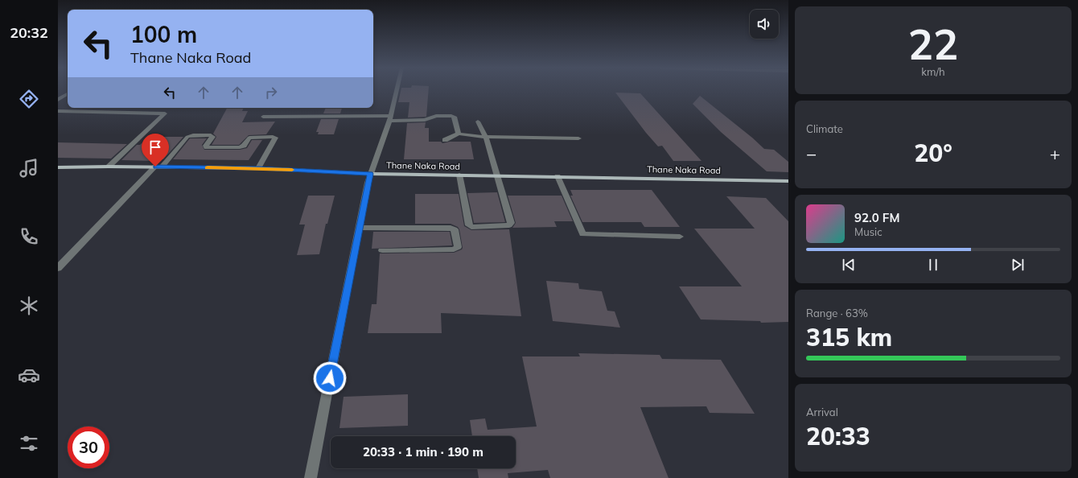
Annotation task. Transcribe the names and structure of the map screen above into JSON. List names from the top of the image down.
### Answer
{
  "streets": {
    "main road": ["Thane Naka Road"]
  },
  "page": {
    "tabs": "20:32",
    "tile": [
      ["22", "km/h"],
      "Climate",
      ["Range · 63%", "315 km"],
      ["Arrival", "20:33"]
    ],
    "turn": ["100 m", "Thane Naka Road"],
    "heat": ["−", "20°", "+"],
    "song": ["92.0 FM", "Music"],
    "limit": "30",
    "trip": "20:33 · 1 min · 190 m"
  }
}
